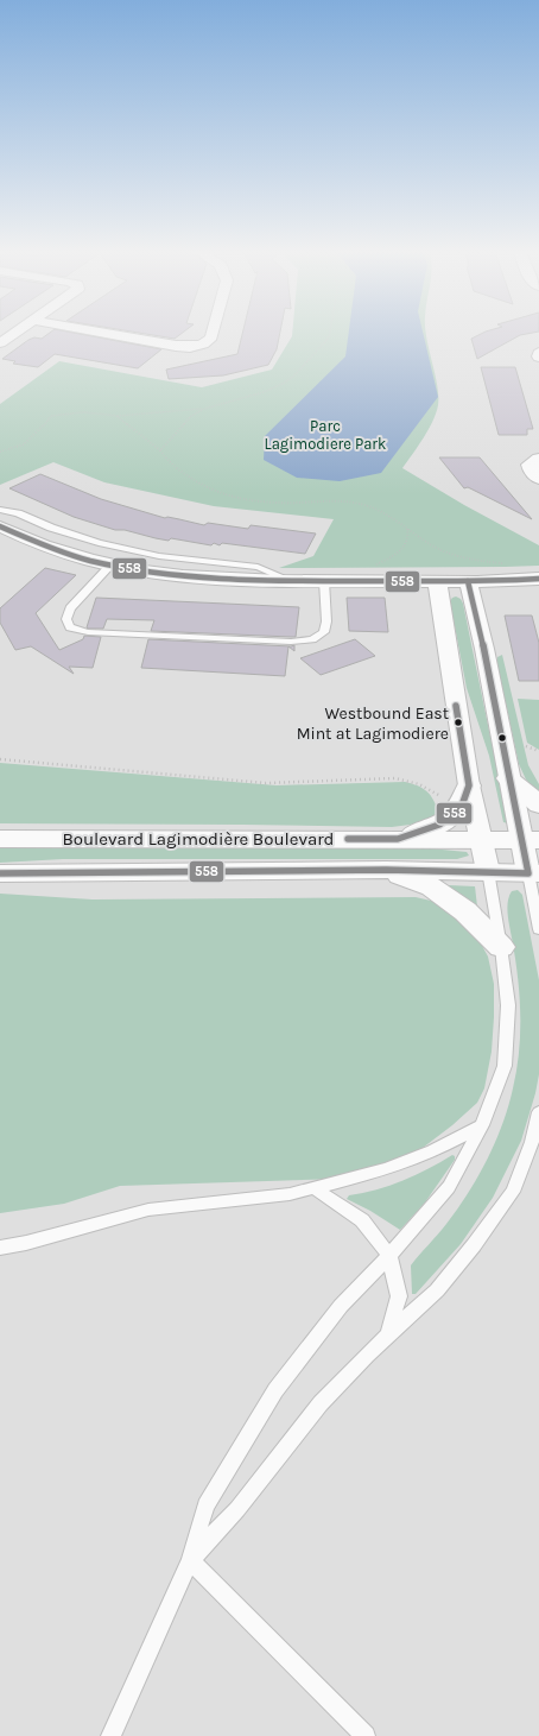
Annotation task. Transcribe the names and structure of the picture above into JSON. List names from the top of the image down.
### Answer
{
  "streets": {
    "main road": ["Boulevard Lagimodière Boulevard"]
  },
  "parks": ["Parc Lagimodiere Park"],
  "places": ["Westbound East Mint at Lagimodiere"],
  "lines": ["transit line 558"]
}
